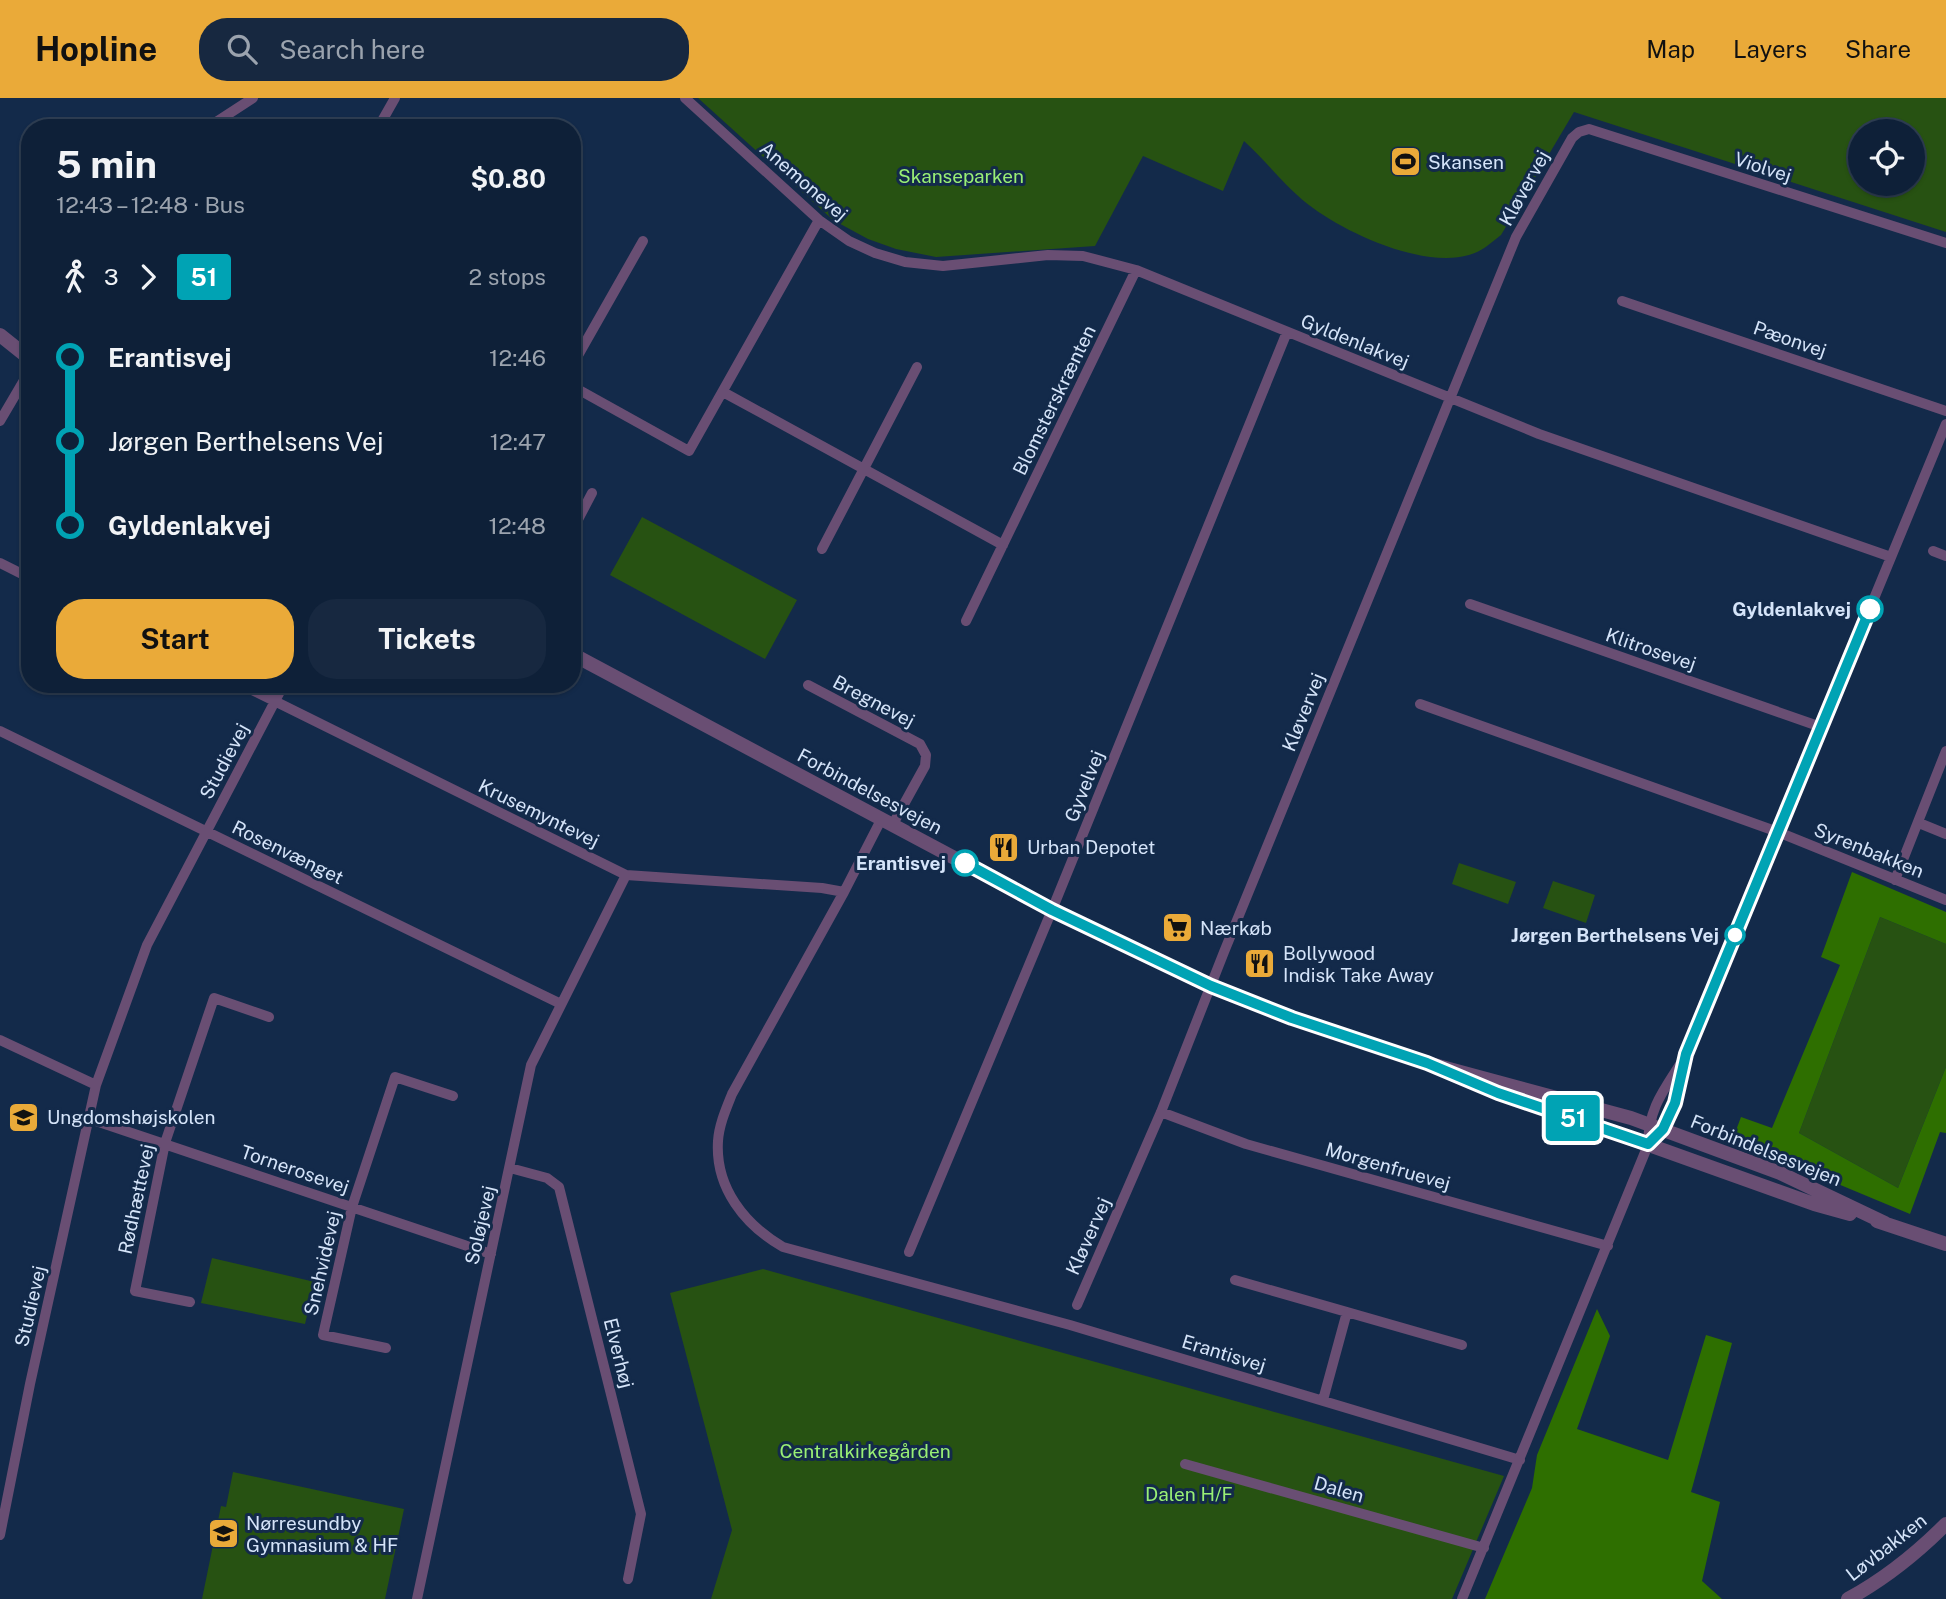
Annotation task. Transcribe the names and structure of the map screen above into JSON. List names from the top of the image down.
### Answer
{
  "streets": {
    "street": [
      "Violvej",
      "Anemonevej",
      "Kløvervej",
      "Pæonvej",
      "Gyldenlakvej",
      "Blomsterskrænten",
      "Klitrosevej",
      "Bregnevej",
      "Studievej",
      "Gyvelvej",
      "Forbindelsesvejen",
      "Krusemyntevej",
      "Syrenbakken",
      "Rosenvænget",
      "Morgenfruevej",
      "Tornerosevej",
      "Rødhættevej",
      "Soløjevej",
      "Snehvidevej",
      "Elverhøj",
      "Erantisvej",
      "Dalen",
      "Løvbakken"
    ]
  },
  "crossings": [
    ["Violvej", "Kløvervej"],
    ["Anemonevej", "Gyldenlakvej"],
    ["Kløvervej", "Gyldenlakvej"],
    ["Kløvervej", "Forbindelsesvejen"],
    ["Kløvervej", "Morgenfruevej"],
    ["Gyldenlakvej", "Blomsterskrænten"],
    ["Gyldenlakvej", "Gyvelvej"],
    ["Bregnevej", "Forbindelsesvejen"],
    ["Bregnevej", "Erantisvej"],
    ["Studievej", "Krusemyntevej"],
    ["Studievej", "Rosenvænget"],
    ["Studievej", "Tornerosevej"],
    ["Gyvelvej", "Forbindelsesvejen"],
    ["Forbindelsesvejen", "Erantisvej"],
    ["Krusemyntevej", "Soløjevej"],
    ["Krusemyntevej", "Erantisvej"],
    ["Rosenvænget", "Soløjevej"],
    ["Tornerosevej", "Rødhættevej"],
    ["Tornerosevej", "Soløjevej"],
    ["Tornerosevej", "Snehvidevej"],
    ["Soløjevej", "Elverhøj"]
  ],
  "parks": ["Skanseparken", "Centralkirkegården", "Dalen H/F"],
  "places": {
    "sports": ["Skansen"],
    "other": ["Gyldenlakvej", "Erantisvej", "Jørgen Berthelsens Vej"],
    "restaurant": ["Urban Depotet", "Bollywood Indisk Take Away"],
    "supermarket": ["Nærkøb"],
    "school or university": ["Ungdomshøjskolen", "Nørresundby Gymnasium & HF"]
  },
  "lines": ["bus line 51"],
  "page": {
    "header": "Hopline",
    "search": "Search here",
    "nav": ["Map", "Layers", "Share"],
    "on_map": "51",
    "heading": ["5 min", "12:43 – 12:48 · Bus", "$0.80"],
    "legs": ["3", "51", "2 stops"],
    "list": [
      {
        "name": "Erantisvej",
        "value": "12:46"
      },
      {
        "name": "Jørgen Berthelsens Vej",
        "value": "12:47"
      },
      {
        "name": "Gyldenlakvej",
        "value": "12:48"
      }
    ],
    "buttons": ["Start", "Tickets"]
  }
}
